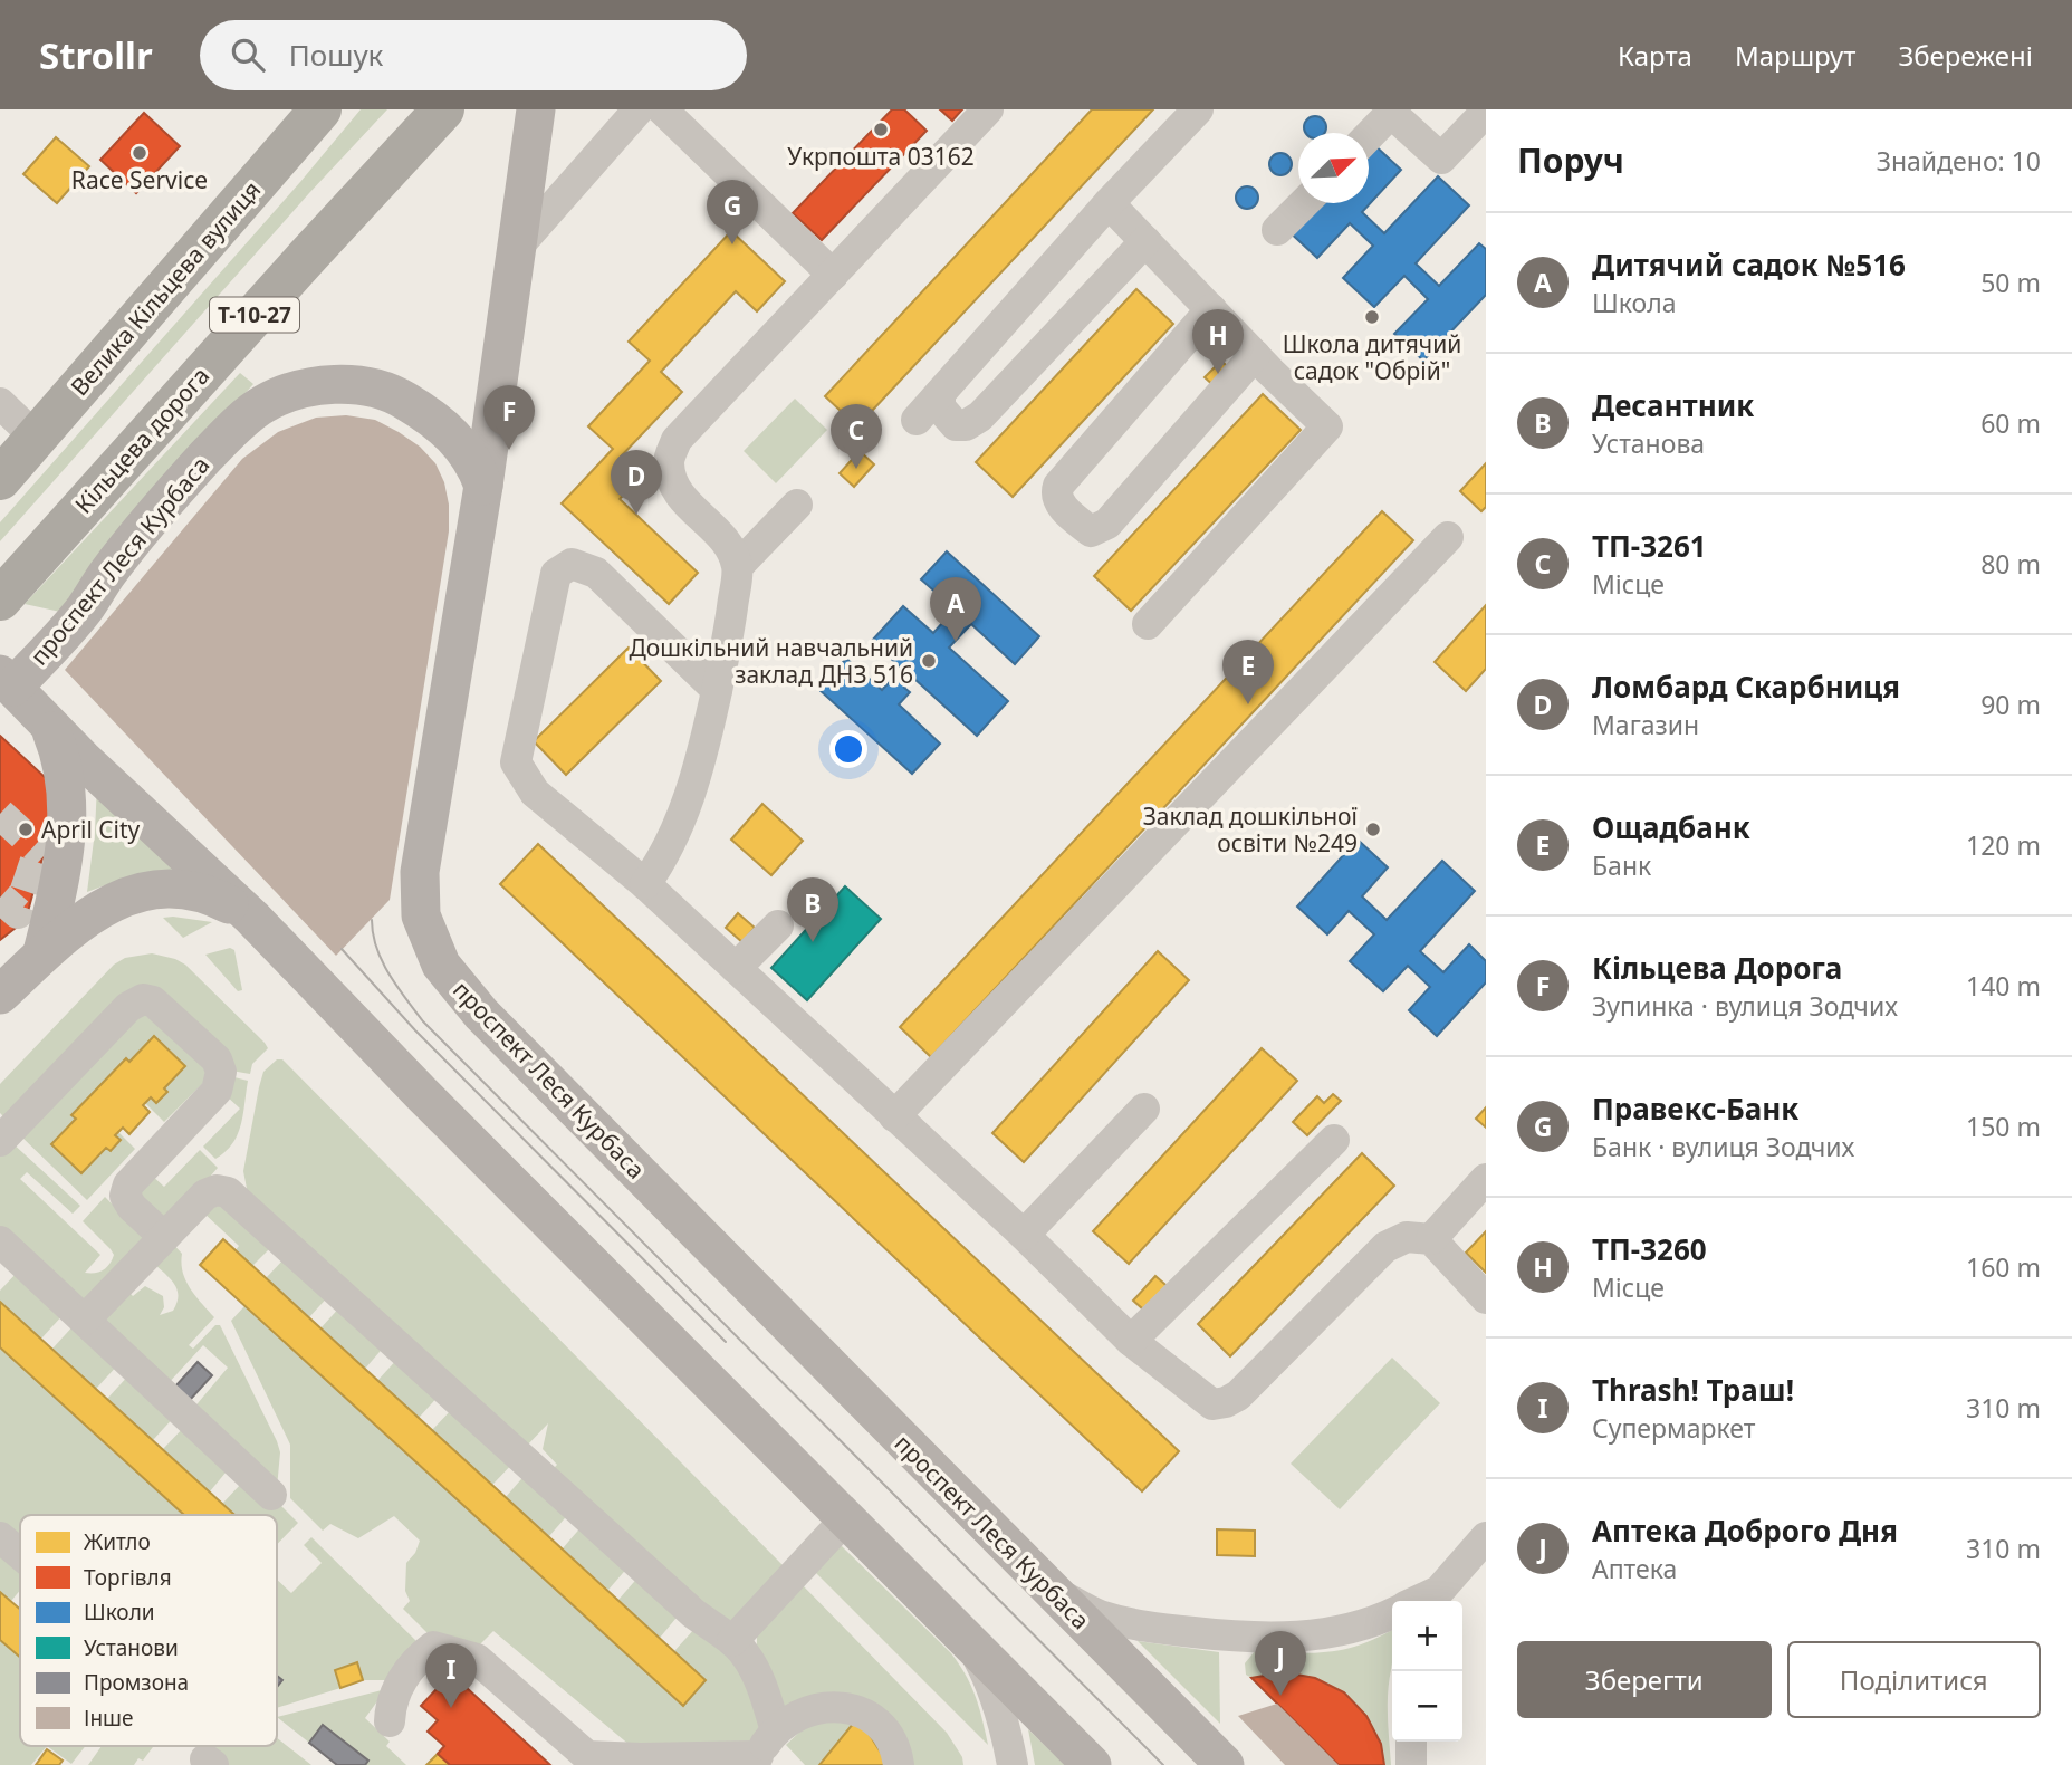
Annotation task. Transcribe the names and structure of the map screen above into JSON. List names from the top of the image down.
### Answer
{
  "streets": {
    "highway": ["Велика Кільцева вулиця", "Т-10-27", "Кільцева дорога"],
    "main road": ["проспект Леся Курбаса"]
  },
  "places": [
    "Укрпошта 03162",
    "Race Service",
    "Школа дитячий садок \"Обрій\"",
    "Дошкільний навчальний заклад ДНЗ 516",
    "April City",
    "Заклад дошкільної освіти №249"
  ],
  "legend": [
    "Житло",
    "Торгівля",
    "Школи",
    "Установи",
    "Промзона",
    "Інше"
  ],
  "north": "top right",
  "page": {
    "header": "Strollr",
    "search": "Пошук",
    "nav": ["Карта", "Маршрут", "Збережені"],
    "heading": ["Поруч", "Знайдено: 10"],
    "pins": [
      "G",
      "H",
      "F",
      "C",
      "D",
      "A",
      "E",
      "B",
      "J",
      "I"
    ],
    "list": [
      {
        "mark": "A",
        "name": "Дитячий садок №516",
        "note": "Школа",
        "value": "50 m"
      },
      {
        "mark": "B",
        "name": "Десантник",
        "note": "Установа",
        "value": "60 m"
      },
      {
        "mark": "C",
        "name": "ТП-3261",
        "note": "Місце",
        "value": "80 m"
      },
      {
        "mark": "D",
        "name": "Ломбард Скарбниця",
        "note": "Магазин",
        "value": "90 m"
      },
      {
        "mark": "E",
        "name": "Ощадбанк",
        "note": "Банк",
        "value": "120 m"
      },
      {
        "mark": "F",
        "name": "Кільцева Дорога",
        "note": "Зупинка · вулиця Зодчих",
        "value": "140 m"
      },
      {
        "mark": "G",
        "name": "Правекс-Банк",
        "note": "Банк · вулиця Зодчих",
        "value": "150 m"
      },
      {
        "mark": "H",
        "name": "ТП-3260",
        "note": "Місце",
        "value": "160 m"
      },
      {
        "mark": "I",
        "name": "Thrash! Траш!",
        "note": "Супермаркет",
        "value": "310 m"
      },
      {
        "mark": "J",
        "name": "Аптека Доброго Дня",
        "note": "Аптека",
        "value": "310 m"
      }
    ],
    "map_buttons": ["+", "−"],
    "buttons": ["Зберегти", "Поділитися"]
  }
}
